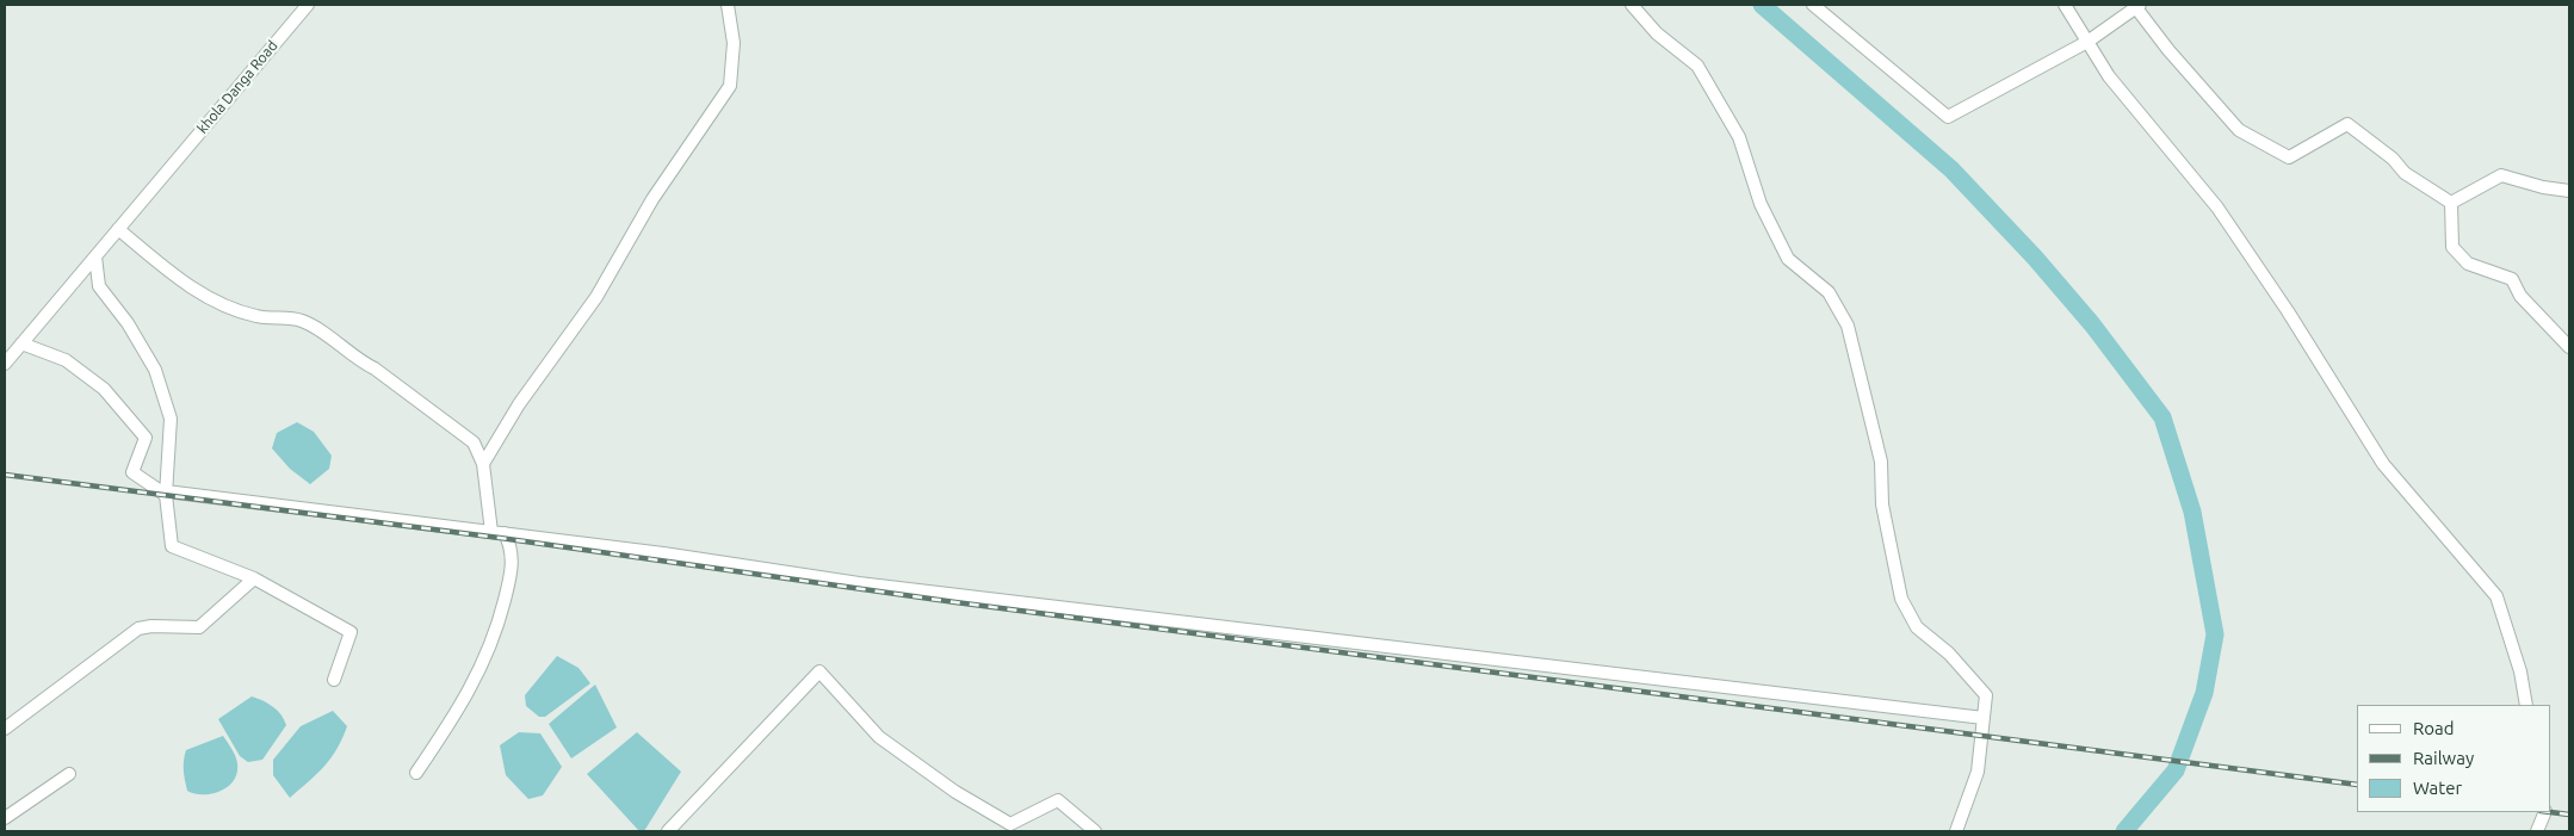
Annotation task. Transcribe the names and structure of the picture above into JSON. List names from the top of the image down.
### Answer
{
  "streets": {
    "street": ["khola Danga Road"]
  },
  "legend": ["Road", "Railway", "Water"]
}
